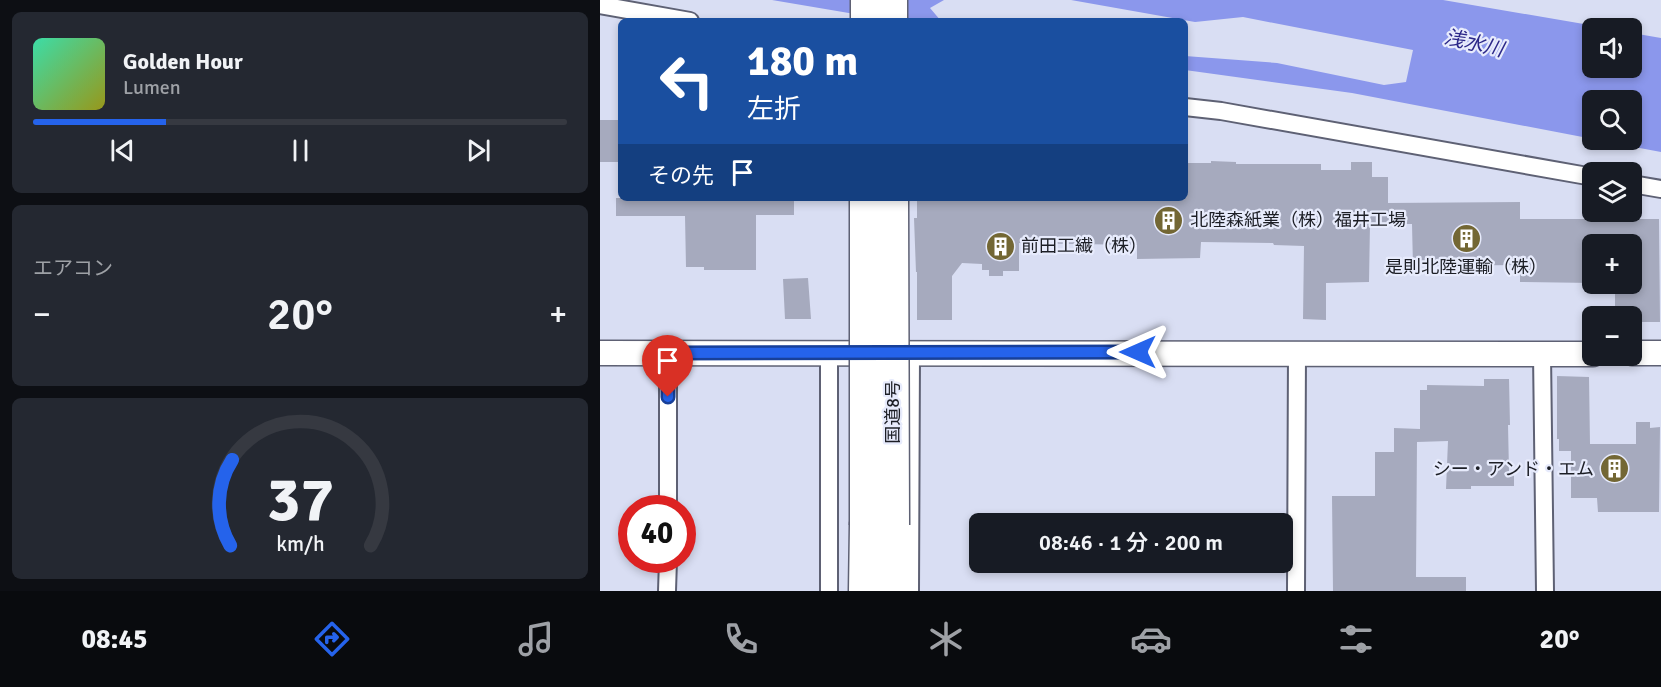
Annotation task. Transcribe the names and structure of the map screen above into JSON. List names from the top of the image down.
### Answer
{
  "streets": {
    "highway": ["国道8号"]
  },
  "water": ["浅水川"],
  "places": {
    "building": [
      "北陸森紙業（株）福井工場",
      "是則北陸運輸（株）",
      "前田工繊（株）",
      "シー・アンド・エム"
    ]
  },
  "page": {
    "map_buttons": ["+", "−"],
    "turn": ["180 m", "左折"],
    "song": ["Golden Hour", "Lumen"],
    "then": "その先",
    "tile": "エアコン",
    "heat": ["−", "20°", "+"],
    "limit": "40",
    "trip": "08:46 · 1 分 · 200 m",
    "tabs": ["08:45", "20°"],
    "gauge": ["37", "km/h"]
  }
}
